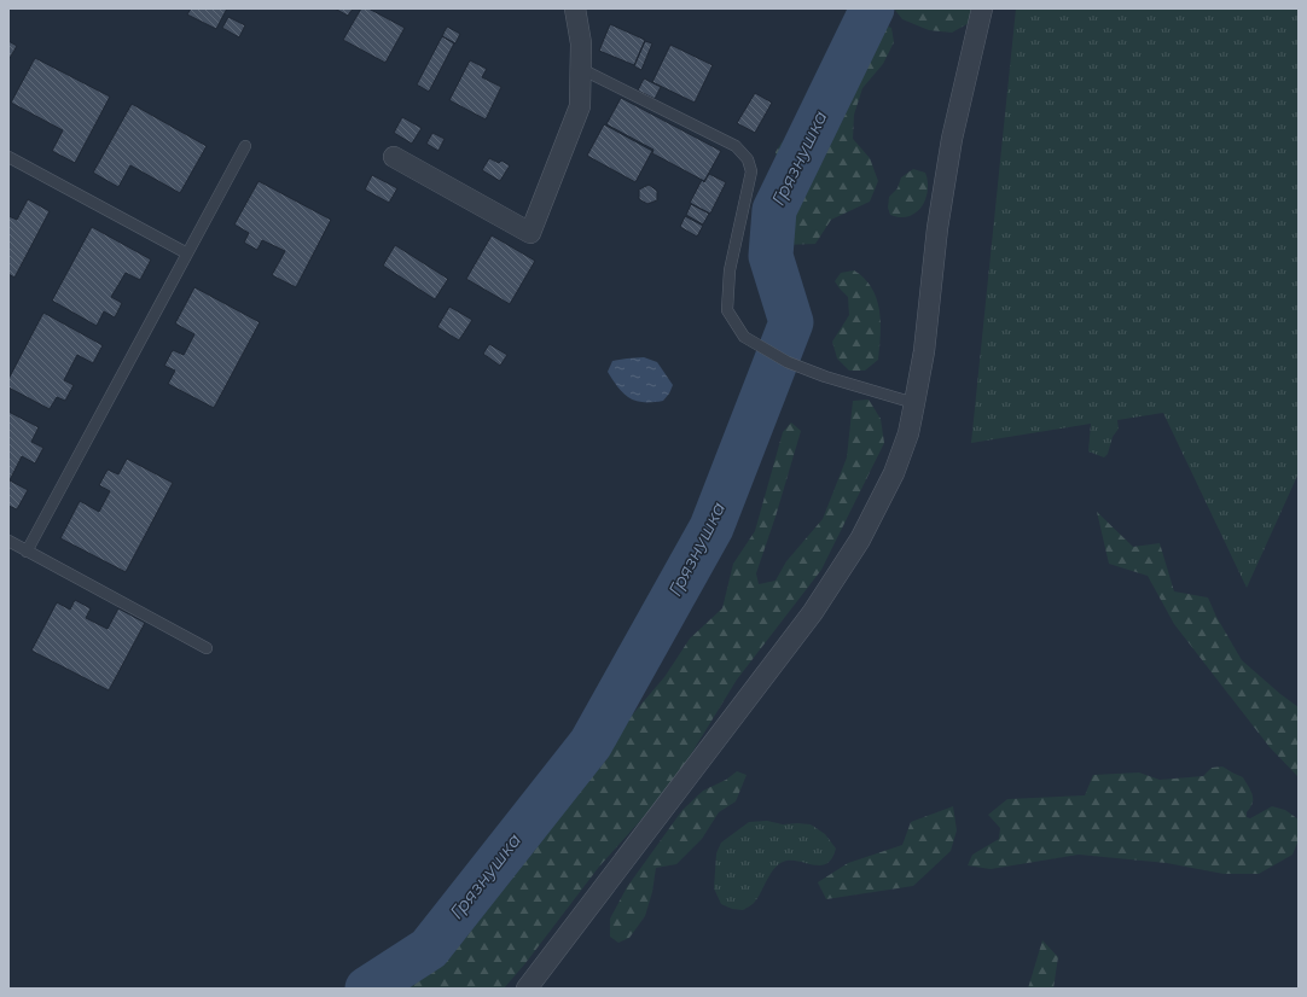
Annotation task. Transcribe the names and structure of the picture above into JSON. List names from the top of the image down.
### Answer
{
  "water": ["Грязнушка"]
}
